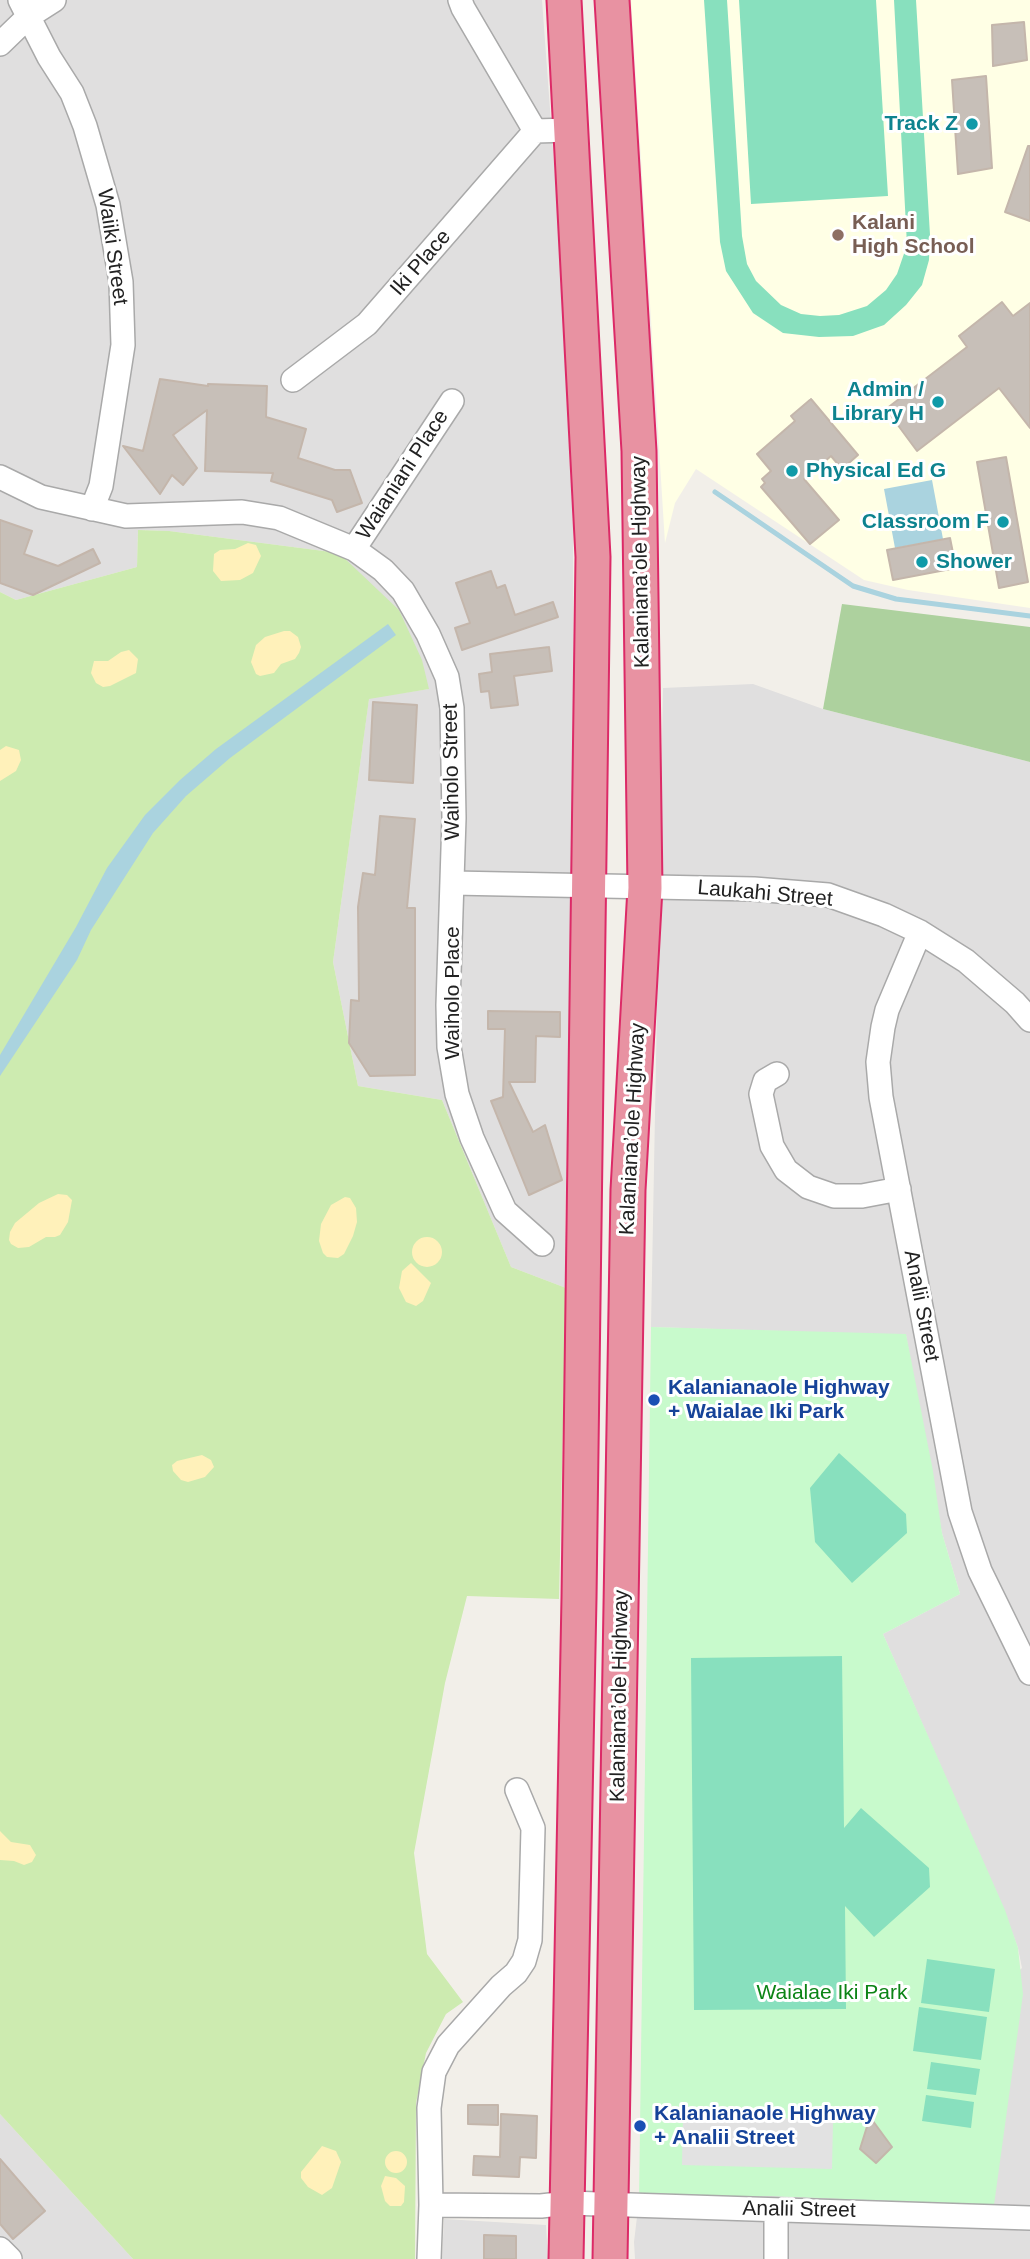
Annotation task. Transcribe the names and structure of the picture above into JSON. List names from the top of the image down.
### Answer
{
  "streets": {
    "highway": ["Kalaniana’ole Highway"],
    "street": [
      "Waiiki Street",
      "Iki Place",
      "Waianiani Place",
      "Waiholo Street",
      "Laukahi Street",
      "Waiholo Place",
      "Analii Street"
    ]
  },
  "crossings": [
    ["Waiiki Street", "Waiholo Street"],
    ["Waianiani Place", "Waiholo Street"],
    ["Kalaniana’ole Highway", "Laukahi Street"],
    ["Kalaniana’ole Highway", "Analii Street"],
    ["Waiholo Street", "Waiholo Place"],
    ["Laukahi Street", "Analii Street"]
  ],
  "parks": ["Waialae Iki Park"],
  "places": [
    "Track Z",
    "Kalani High School",
    "Admin / Library H",
    "Physical Ed G",
    "Classroom F",
    "Shower",
    "Kalanianaole Highway + Waialae Iki Park",
    "Kalanianaole Highway + Analii Street"
  ]
}
